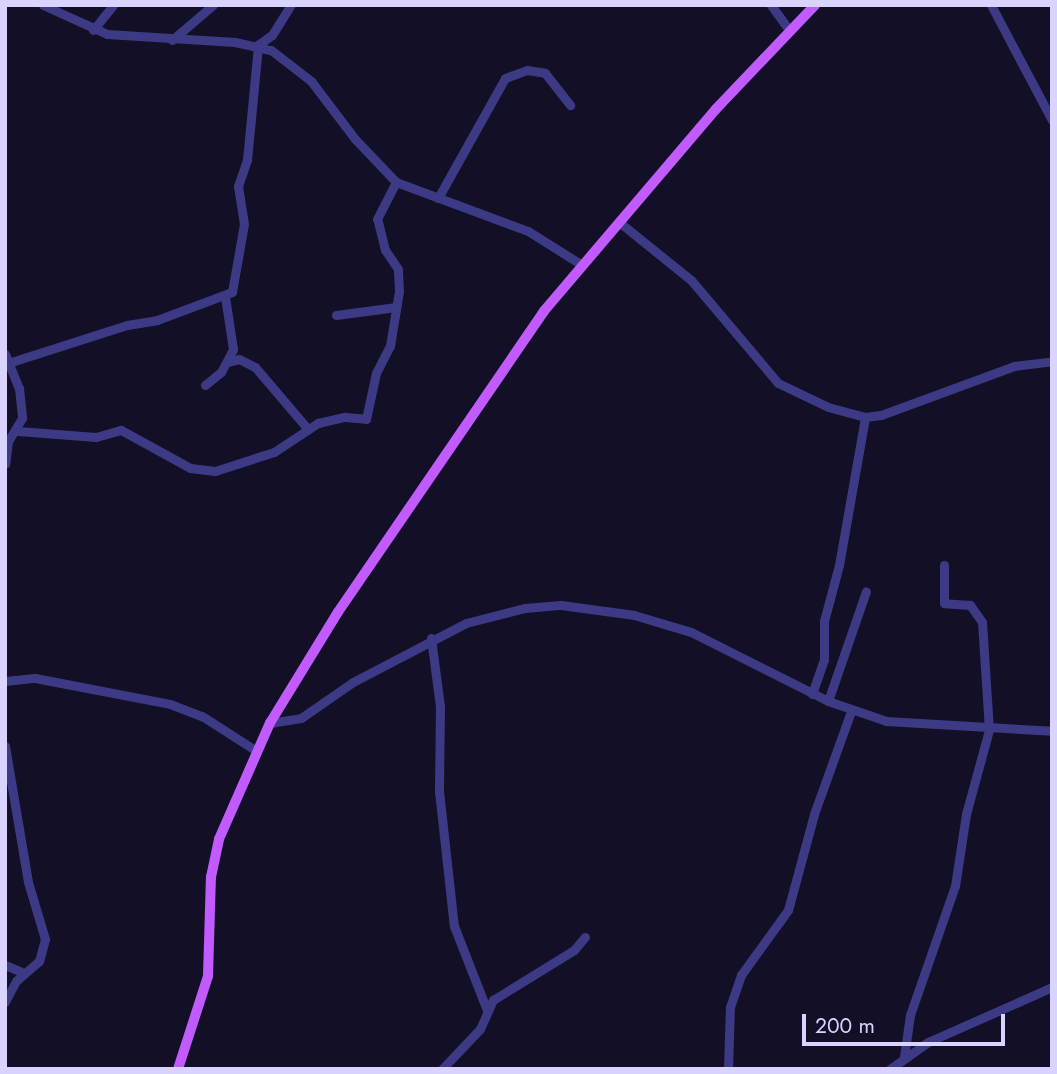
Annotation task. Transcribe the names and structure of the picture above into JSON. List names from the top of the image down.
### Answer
{
  "scale_bar": "200 m"
}
